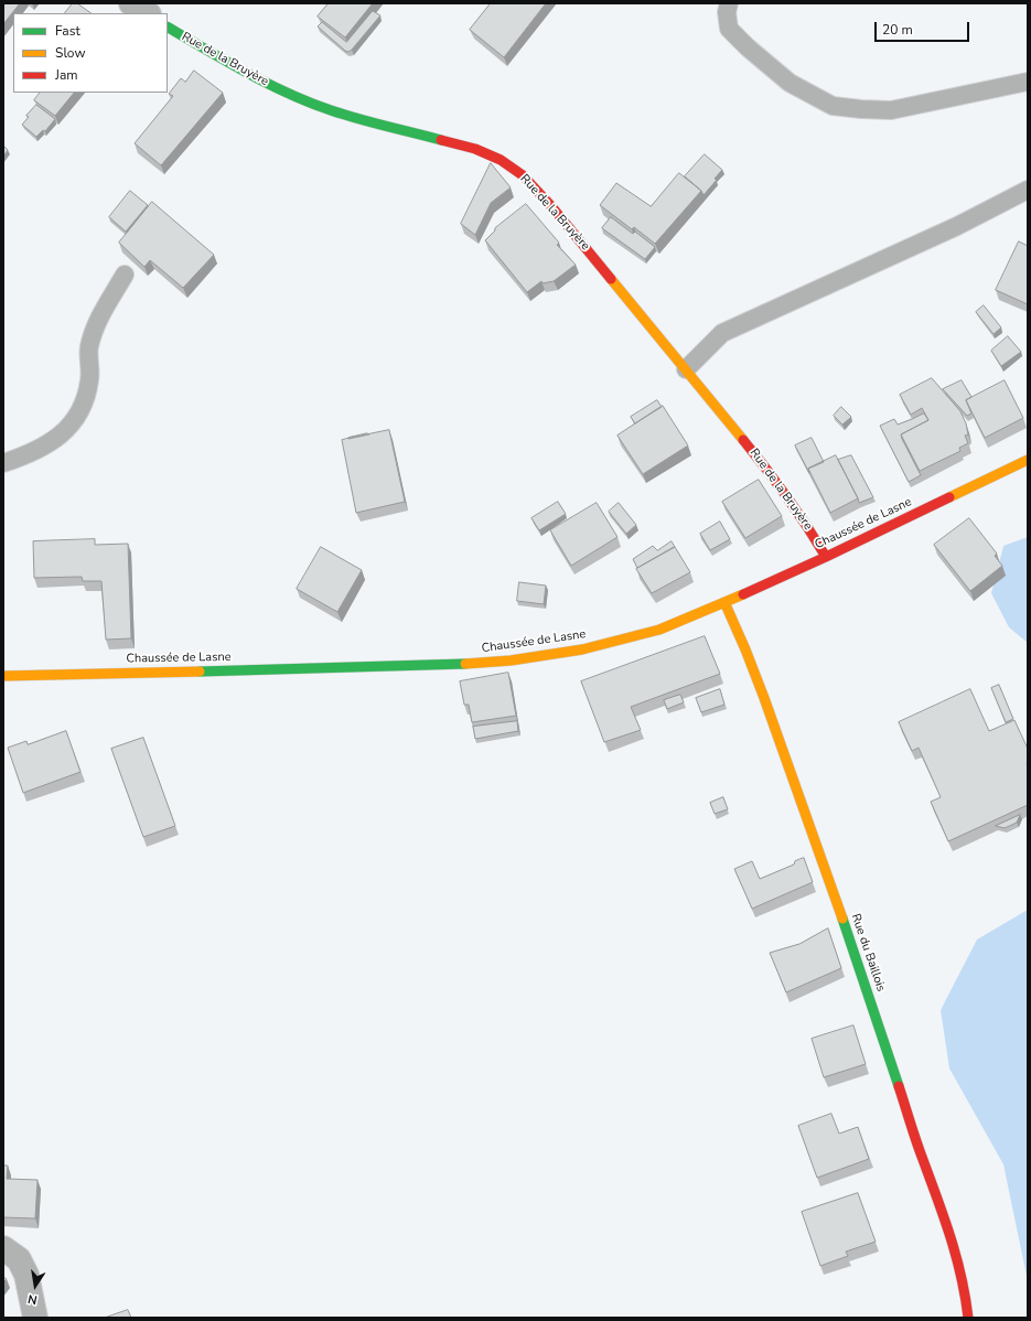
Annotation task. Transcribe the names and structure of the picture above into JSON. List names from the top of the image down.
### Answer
{
  "streets": {
    "street": ["Rue de la Bruyère", "Chaussée de Lasne", "Rue du Baillois"]
  },
  "crossings": [
    ["Rue de la Bruyère", "Chaussée de Lasne"],
    ["Chaussée de Lasne", "Rue du Baillois"]
  ],
  "legend": ["Fast", "Slow", "Jam"],
  "scale_bar": "20 m",
  "north": "bottom"
}
